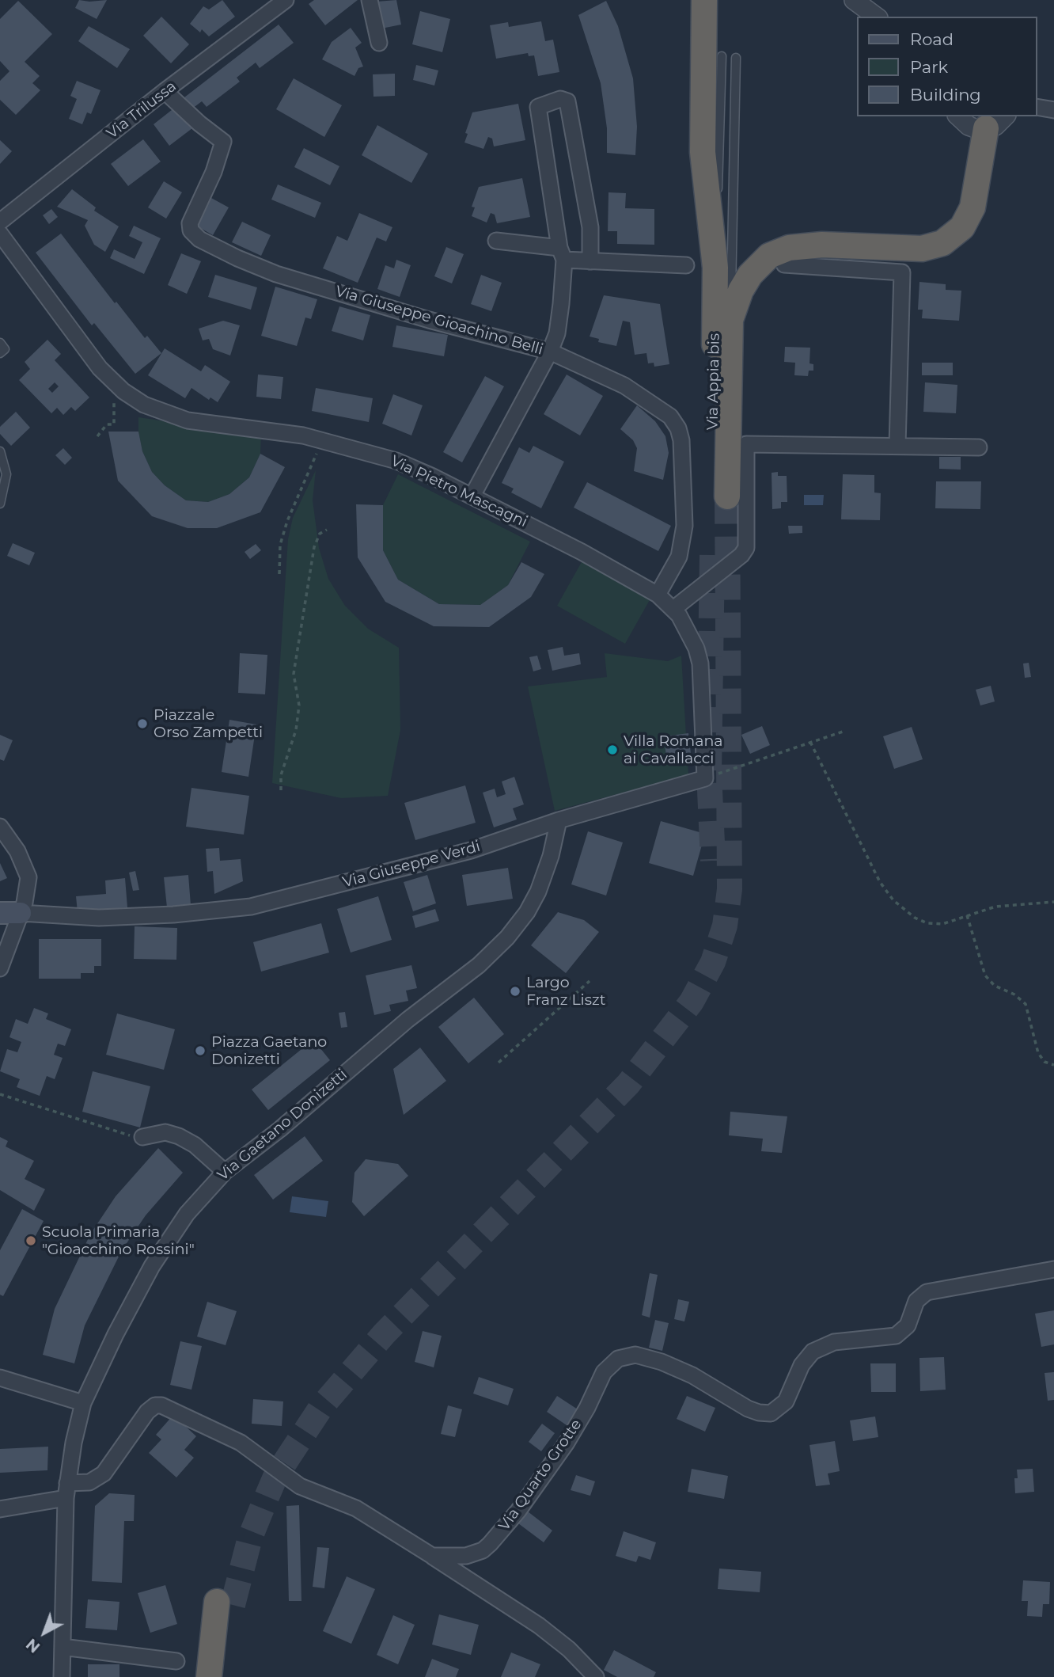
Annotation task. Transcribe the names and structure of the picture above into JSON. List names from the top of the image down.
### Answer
{
  "streets": {
    "highway": ["Via Appia bis"],
    "street": [
      "Via Trilussa",
      "Via Giuseppe Gioachino Belli",
      "Via Pietro Mascagni",
      "Via Giuseppe Verdi",
      "Via Gaetano Donizetti",
      "Via Quarto Grotte"
    ]
  },
  "crossings": [
    ["Via Trilussa", "Via Giuseppe Gioachino Belli"],
    ["Via Giuseppe Gioachino Belli", "Via Pietro Mascagni"],
    ["Via Pietro Mascagni", "Via Giuseppe Verdi"],
    ["Via Giuseppe Verdi", "Via Gaetano Donizetti"]
  ],
  "places": [
    "Piazzale Orso Zampetti",
    "Villa Romana ai Cavallacci",
    "Largo Franz Liszt",
    "Piazza Gaetano Donizetti",
    "Scuola Primaria \"Gioacchino Rossini\""
  ],
  "legend": ["Road", "Park", "Building"],
  "north": "bottom left"
}
